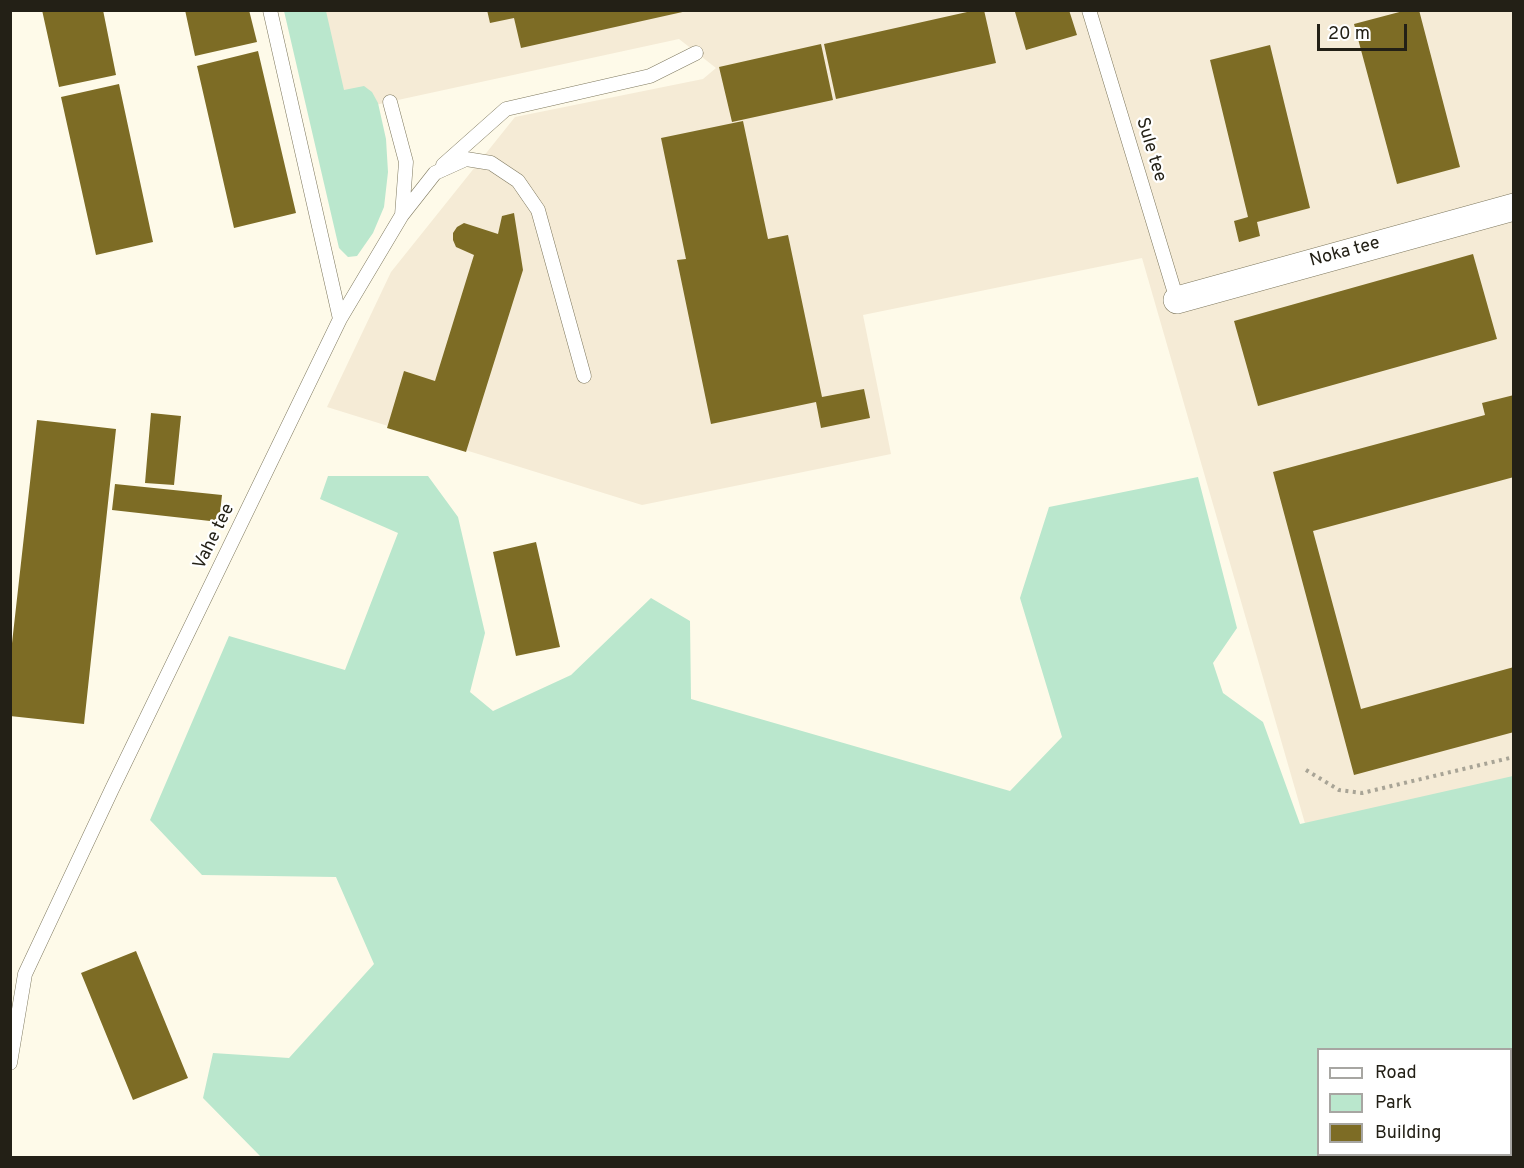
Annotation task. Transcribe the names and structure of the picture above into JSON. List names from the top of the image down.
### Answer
{
  "streets": {
    "street": ["Noka tee"],
    "lane": ["Sule tee", "Vahe tee"]
  },
  "crossings": [
    ["Sule tee", "Noka tee"]
  ],
  "legend": ["Road", "Park", "Building"],
  "scale_bar": "20 m"
}
